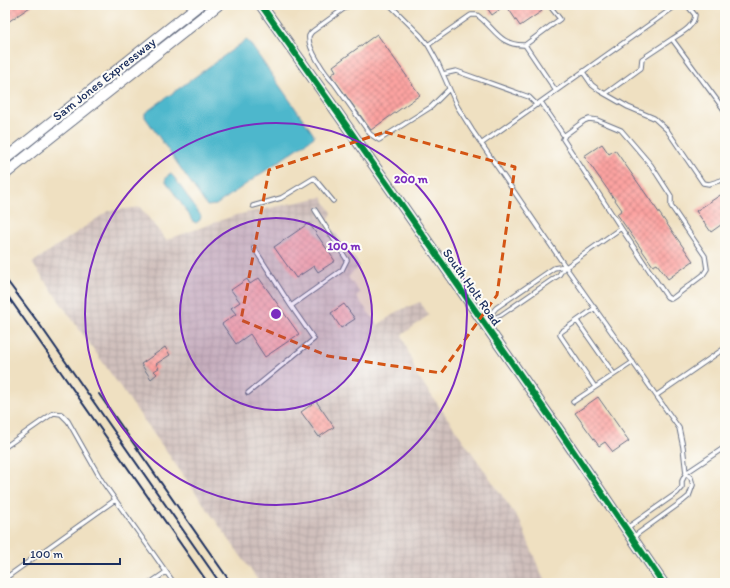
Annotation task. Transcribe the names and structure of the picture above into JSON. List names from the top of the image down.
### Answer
{
  "streets": {
    "main road": ["Sam Jones Expressway", "South Holt Road"]
  },
  "scale_bar": "100 m",
  "rings": ["200 m", "100 m"]
}
